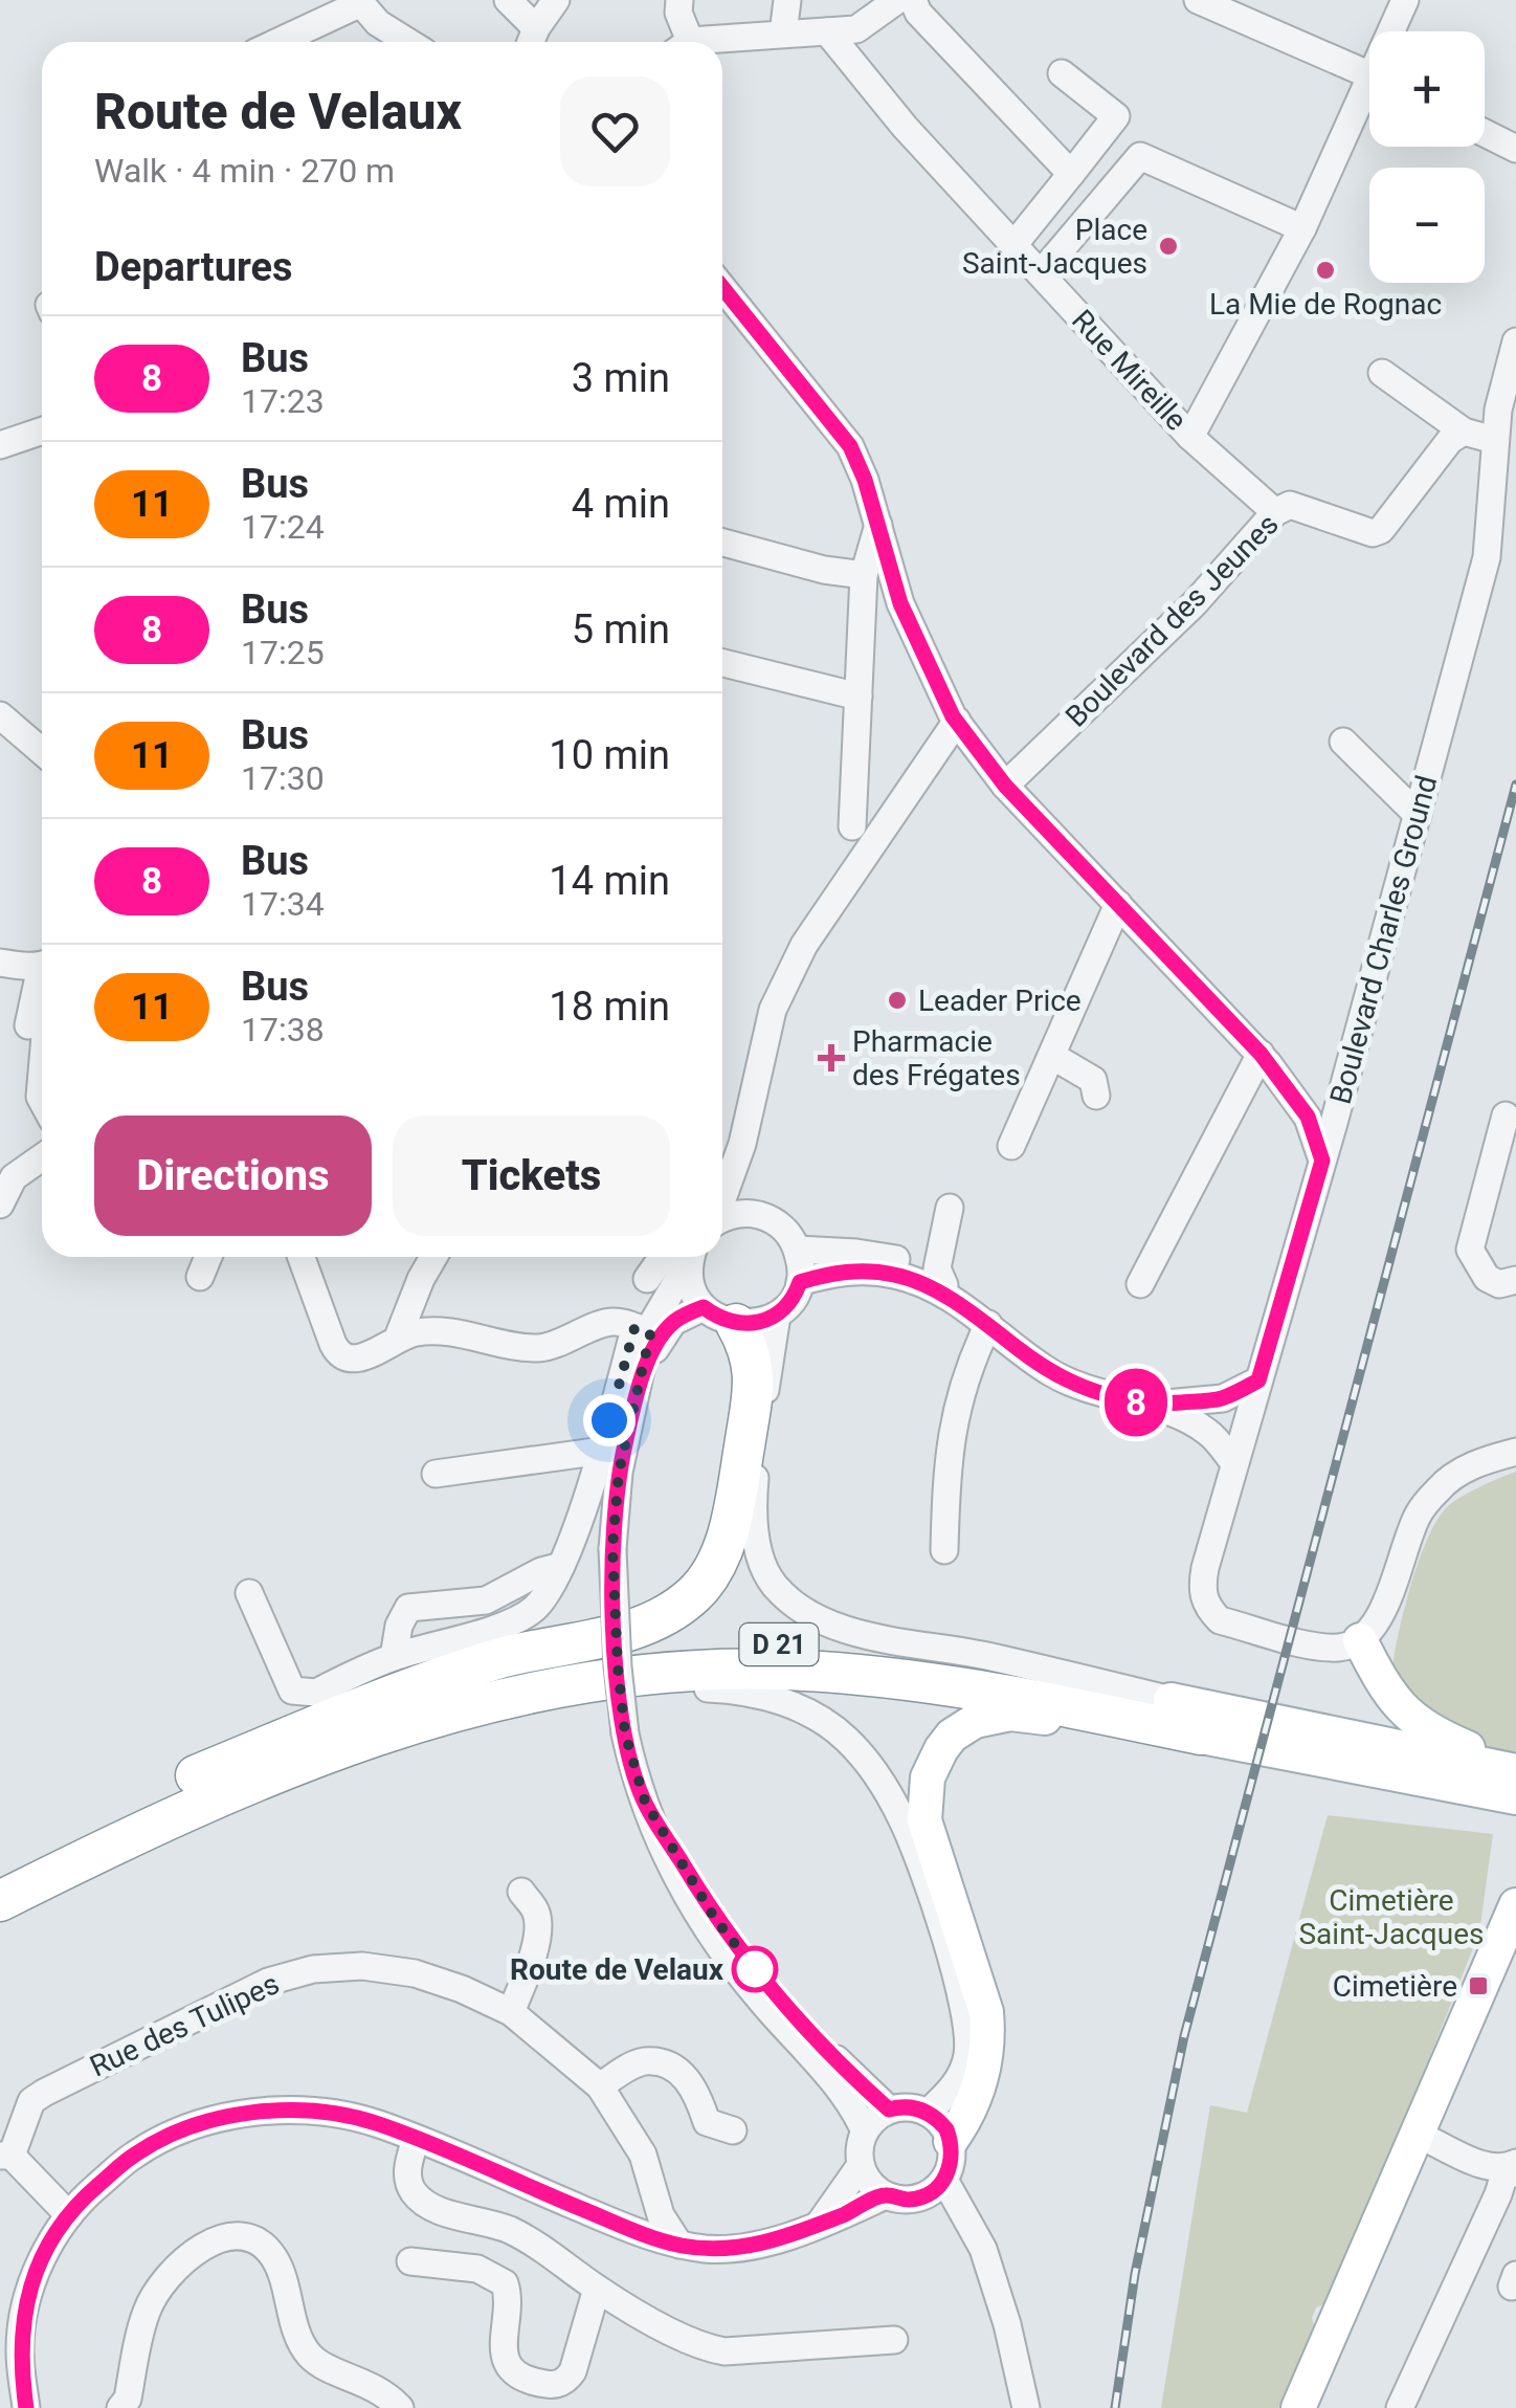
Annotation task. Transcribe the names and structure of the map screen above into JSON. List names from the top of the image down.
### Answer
{
  "streets": {
    "highway": ["D 21"],
    "street": [
      "Rue Mireille",
      "Boulevard des Jeunes",
      "Boulevard Charles Ground",
      "Rue des Tulipes"
    ]
  },
  "crossings": [
    ["Rue Mireille", "Boulevard des Jeunes"]
  ],
  "parks": ["Cimetière Saint-Jacques"],
  "places": {
    "other": [
      "Place Saint-Jacques",
      "La Mie de Rognac",
      "Leader Price",
      "Route de Velaux"
    ],
    "health": ["Pharmacie des Frégates"],
    "transit": ["Cimetière"]
  },
  "lines": ["bus line 8"],
  "page": {
    "on_map": "8",
    "map_buttons": ["+", "−"],
    "heading": [
      ["Route de Velaux", "Walk · 4 min · 270 m"],
      "Departures"
    ],
    "list": [
      {
        "mark": "8",
        "name": "Bus",
        "note": "17:23",
        "value": "3 min"
      },
      {
        "mark": "11",
        "name": "Bus",
        "note": "17:24",
        "value": "4 min"
      },
      {
        "mark": "8",
        "name": "Bus",
        "note": "17:25",
        "value": "5 min"
      },
      {
        "mark": "11",
        "name": "Bus",
        "note": "17:30",
        "value": "10 min"
      },
      {
        "mark": "8",
        "name": "Bus",
        "note": "17:34",
        "value": "14 min"
      },
      {
        "mark": "11",
        "name": "Bus",
        "note": "17:38",
        "value": "18 min"
      }
    ],
    "buttons": ["Directions", "Tickets"]
  }
}
